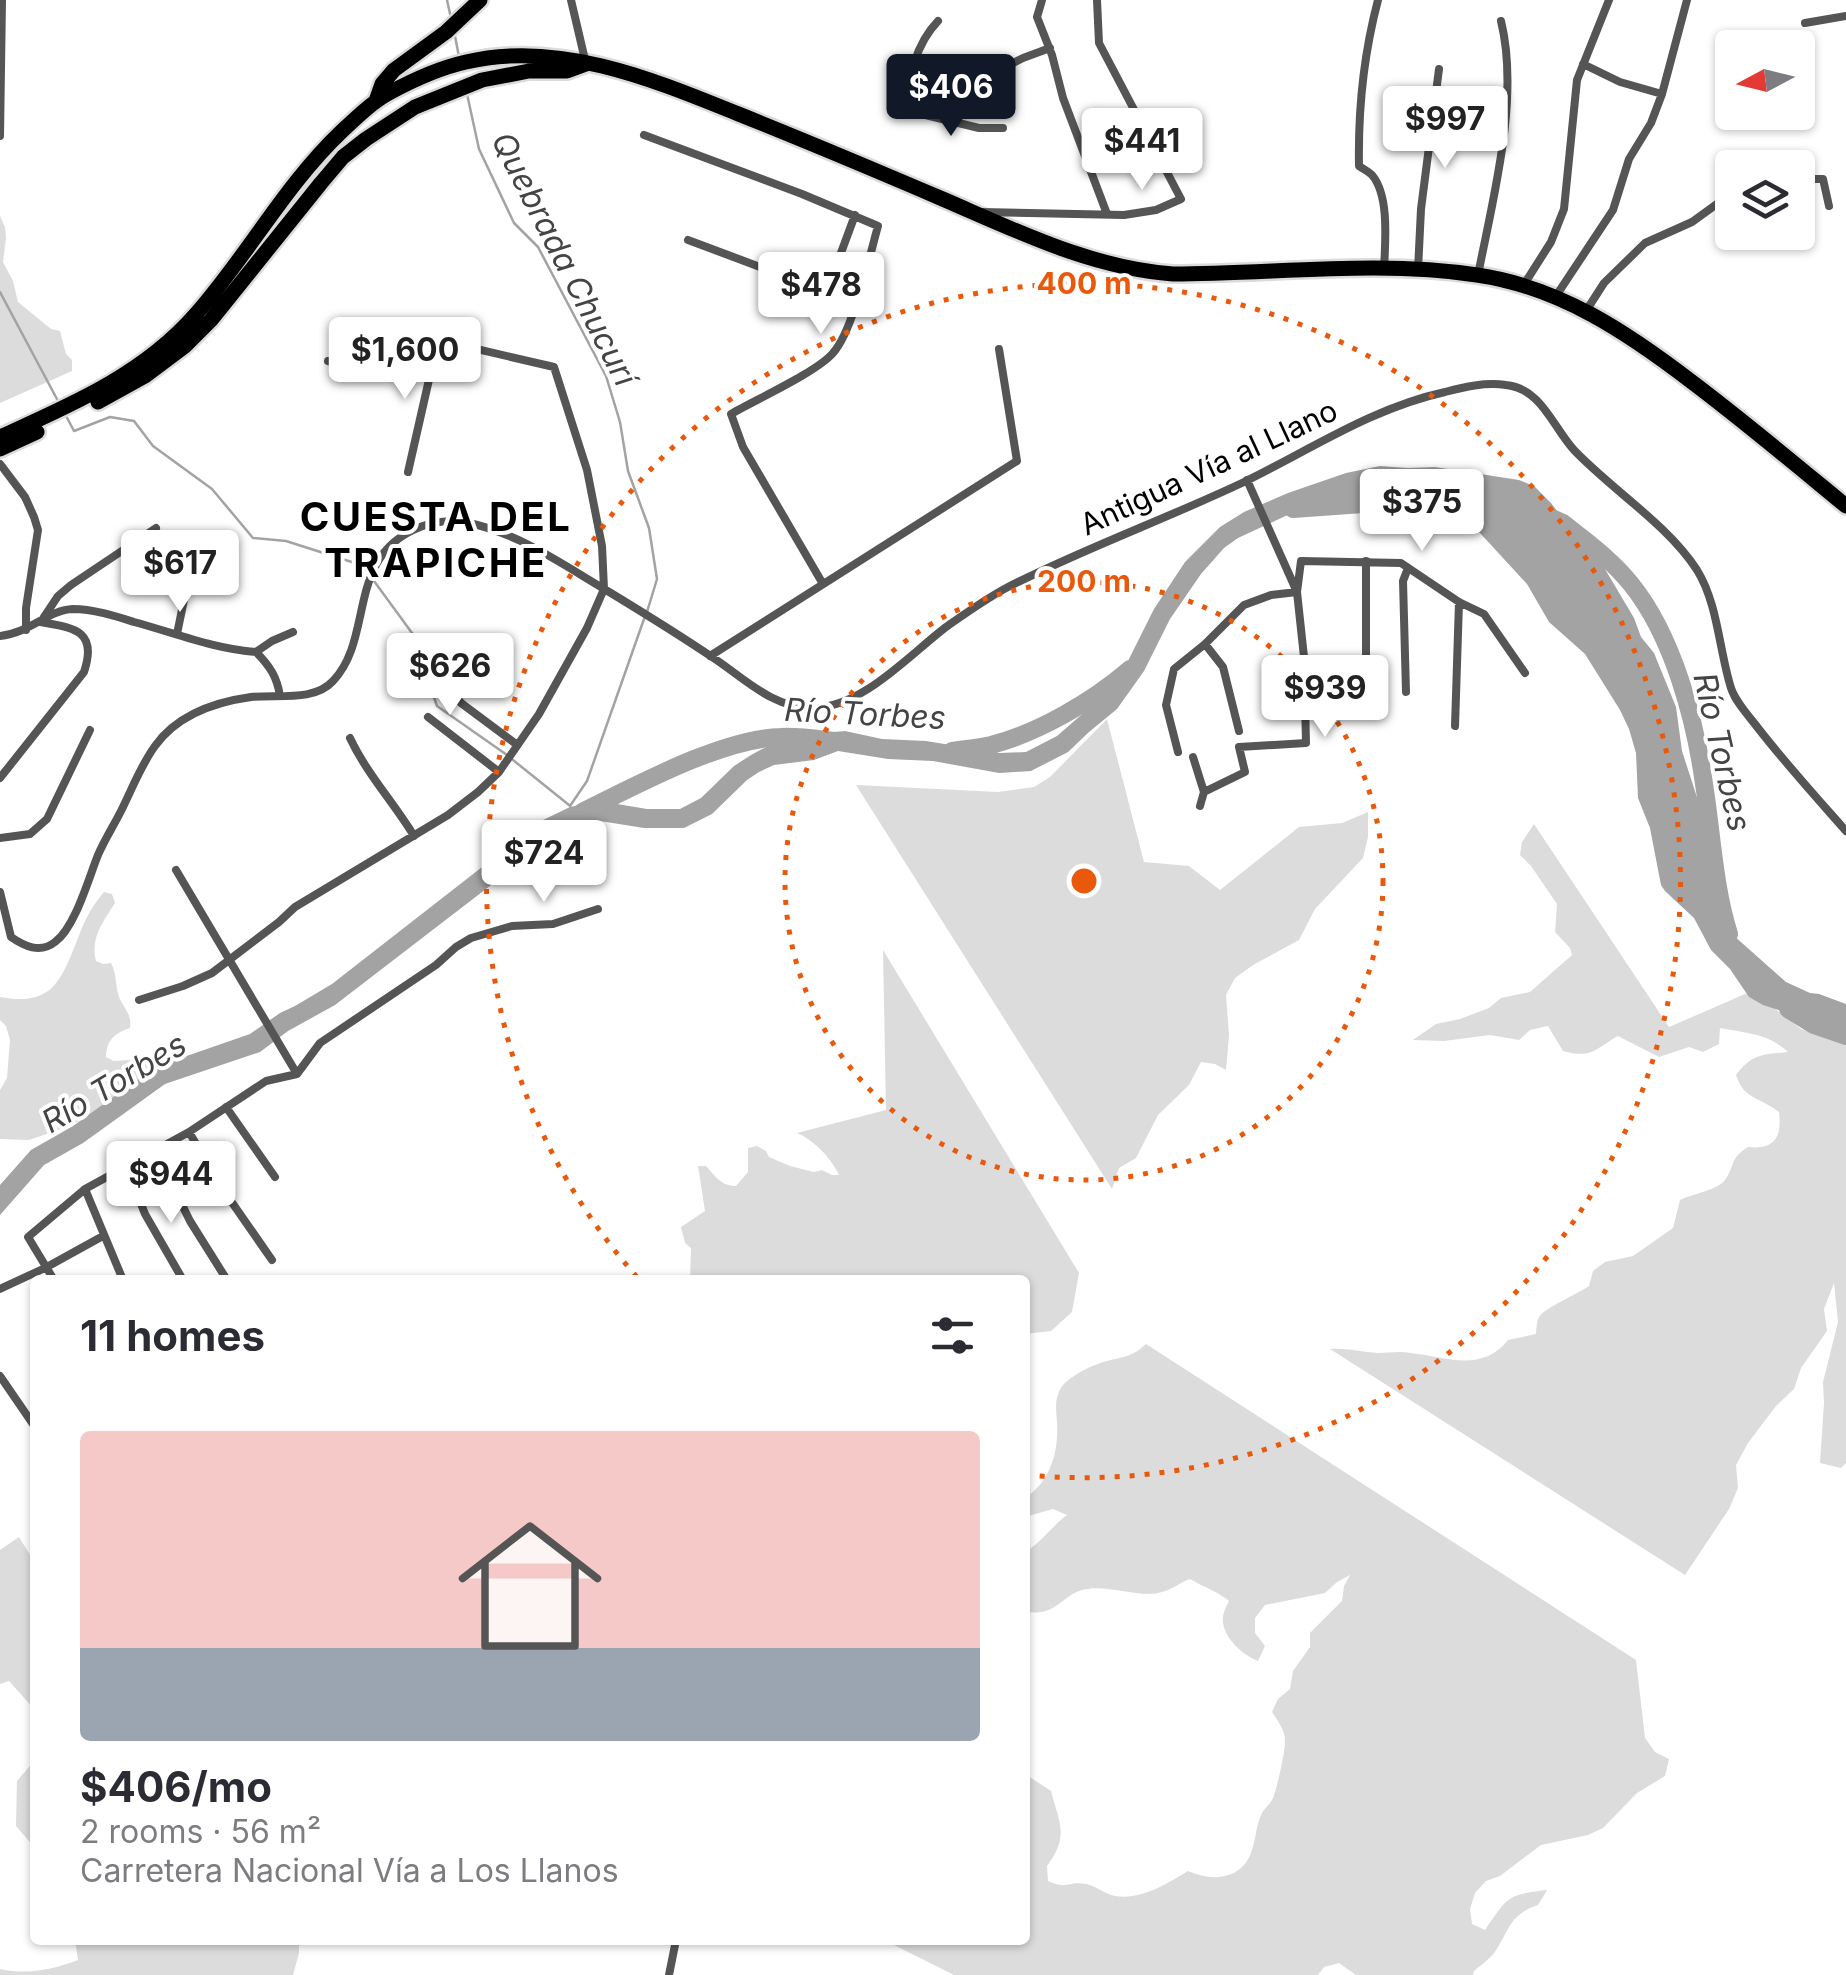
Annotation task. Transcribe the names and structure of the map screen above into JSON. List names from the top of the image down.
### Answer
{
  "streets": {
    "street": ["Antigua Vía al Llano"]
  },
  "districts": ["CUESTA DEL TRAPICHE"],
  "water": ["Quebrada Chucurí", "Río Torbes"],
  "north": "left",
  "page": {
    "price": [
      "$406",
      "$997",
      "$441",
      "$478",
      "$1,600",
      "$375",
      "$617",
      "$626",
      "$939",
      "$724",
      "$944"
    ],
    "heading": "11 homes",
    "list": [
      {
        "name": "$406/mo",
        "note": "2 rooms · 56 m² · Carretera Nacional Vía a Los Llanos"
      }
    ]
  },
  "rings": ["400 m", "200 m"]
}
